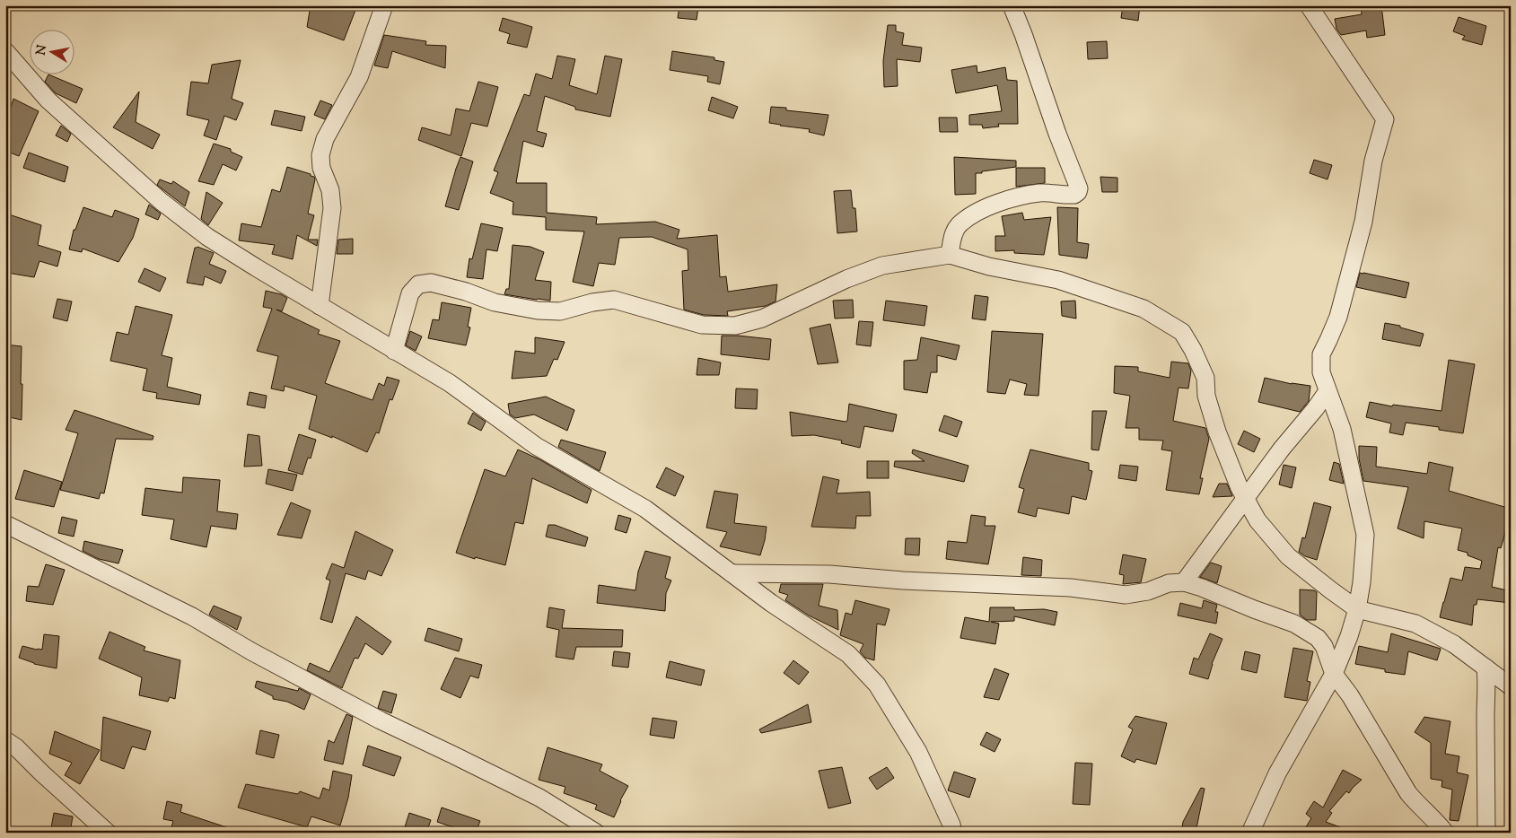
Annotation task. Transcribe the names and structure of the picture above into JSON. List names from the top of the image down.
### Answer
{
  "north": "left"
}
